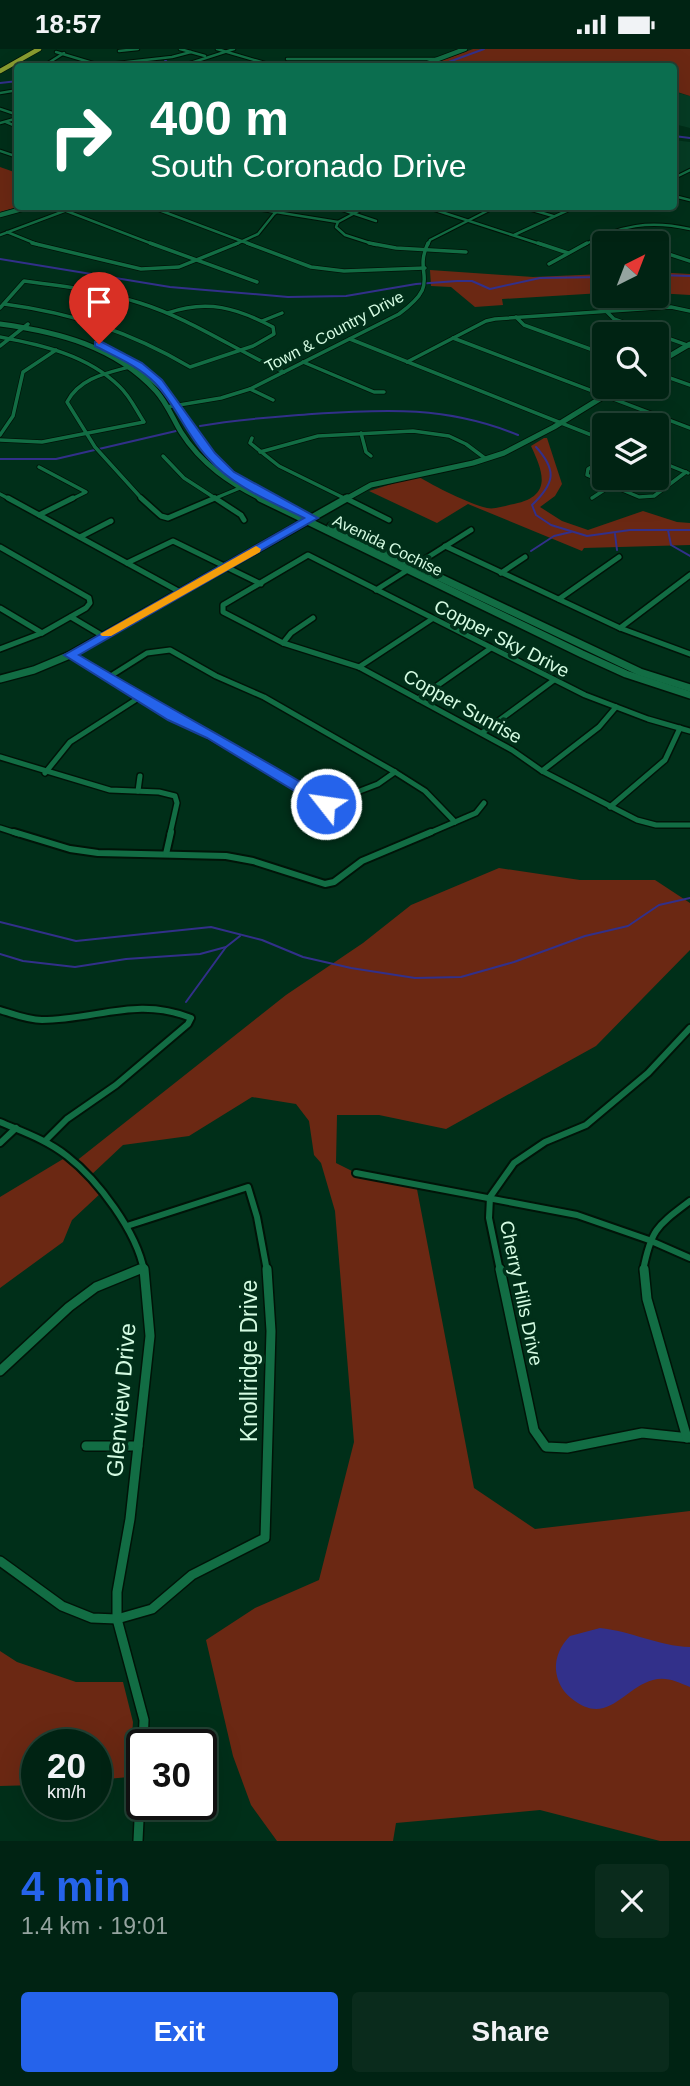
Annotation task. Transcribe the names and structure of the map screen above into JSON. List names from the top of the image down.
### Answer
{
  "streets": {
    "street": [
      "Town & Country Drive",
      "Avenida Cochise",
      "Copper Sky Drive",
      "Copper Sunrise",
      "Cherry Hills Drive",
      "Knollridge Drive",
      "Glenview Drive"
    ]
  },
  "crossings": [
    ["Town & Country Drive", "Avenida Cochise"],
    ["Copper Sky Drive", "Copper Sunrise"],
    ["Knollridge Drive", "Glenview Drive"]
  ],
  "north": "top right",
  "page": {
    "status": "18:57",
    "turn": ["400 m", "South Coronado Drive"],
    "speed": "20 km/h",
    "limit": "30",
    "heading": ["4 min", "1.4 km · 19:01"],
    "buttons": ["Exit", "Share"]
  }
}
